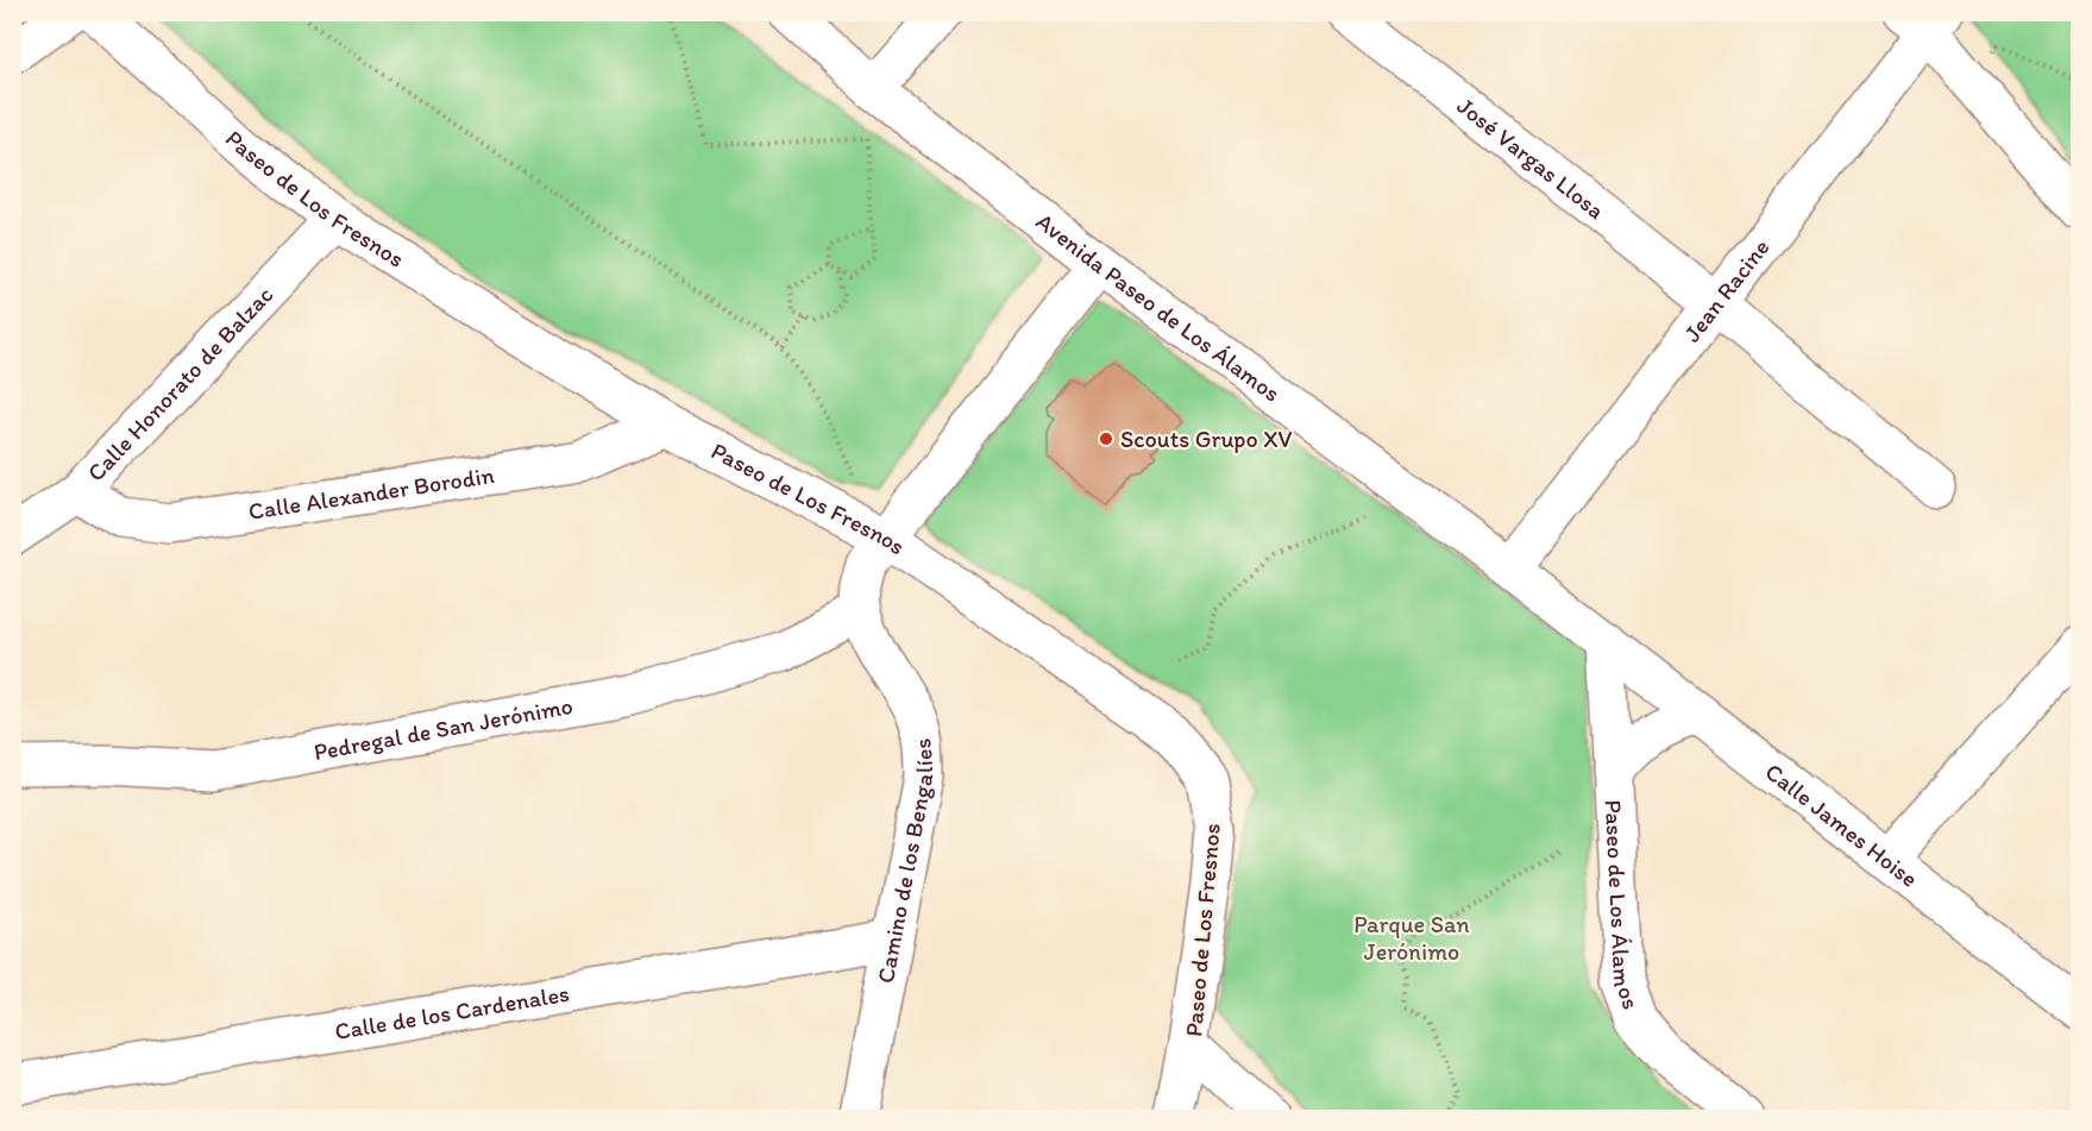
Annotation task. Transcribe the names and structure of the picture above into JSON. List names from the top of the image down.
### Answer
{
  "streets": {
    "street": [
      "José Vargas Llosa",
      "Paseo de Los Fresnos",
      "Jean Racine",
      "Avenida Paseo de Los Álamos",
      "Calle Honorato de Balzac",
      "Calle Alexander Borodin",
      "Pedregal de San Jerónimo",
      "Calle James Hoise",
      "Camino de los Bengalíes",
      "Paseo de Los Álamos",
      "Calle de los Cardenales"
    ]
  },
  "crossings": [
    ["José Vargas Llosa", "Jean Racine"],
    ["Paseo de Los Fresnos", "Calle Honorato de Balzac"],
    ["Paseo de Los Fresnos", "Calle Alexander Borodin"],
    ["Paseo de Los Fresnos", "Camino de los Bengalíes"],
    ["Jean Racine", "Avenida Paseo de Los Álamos"],
    ["Avenida Paseo de Los Álamos", "Calle James Hoise"],
    ["Avenida Paseo de Los Álamos", "Camino de los Bengalíes"],
    ["Avenida Paseo de Los Álamos", "Paseo de Los Álamos"],
    ["Calle Honorato de Balzac", "Calle Alexander Borodin"],
    ["Pedregal de San Jerónimo", "Camino de los Bengalíes"],
    ["Calle James Hoise", "Paseo de Los Álamos"],
    ["Camino de los Bengalíes", "Calle de los Cardenales"]
  ],
  "parks": ["Parque San Jerónimo"],
  "places": ["Scouts Grupo XV"]
}
